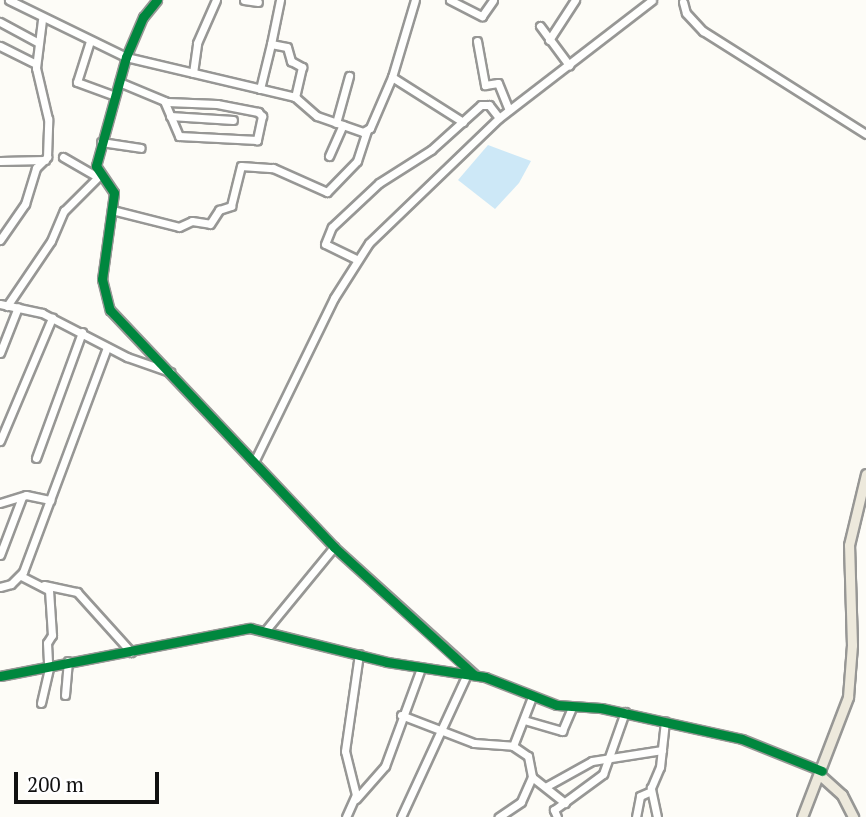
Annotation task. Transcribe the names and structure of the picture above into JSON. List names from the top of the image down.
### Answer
{
  "scale_bar": "200 m"
}
